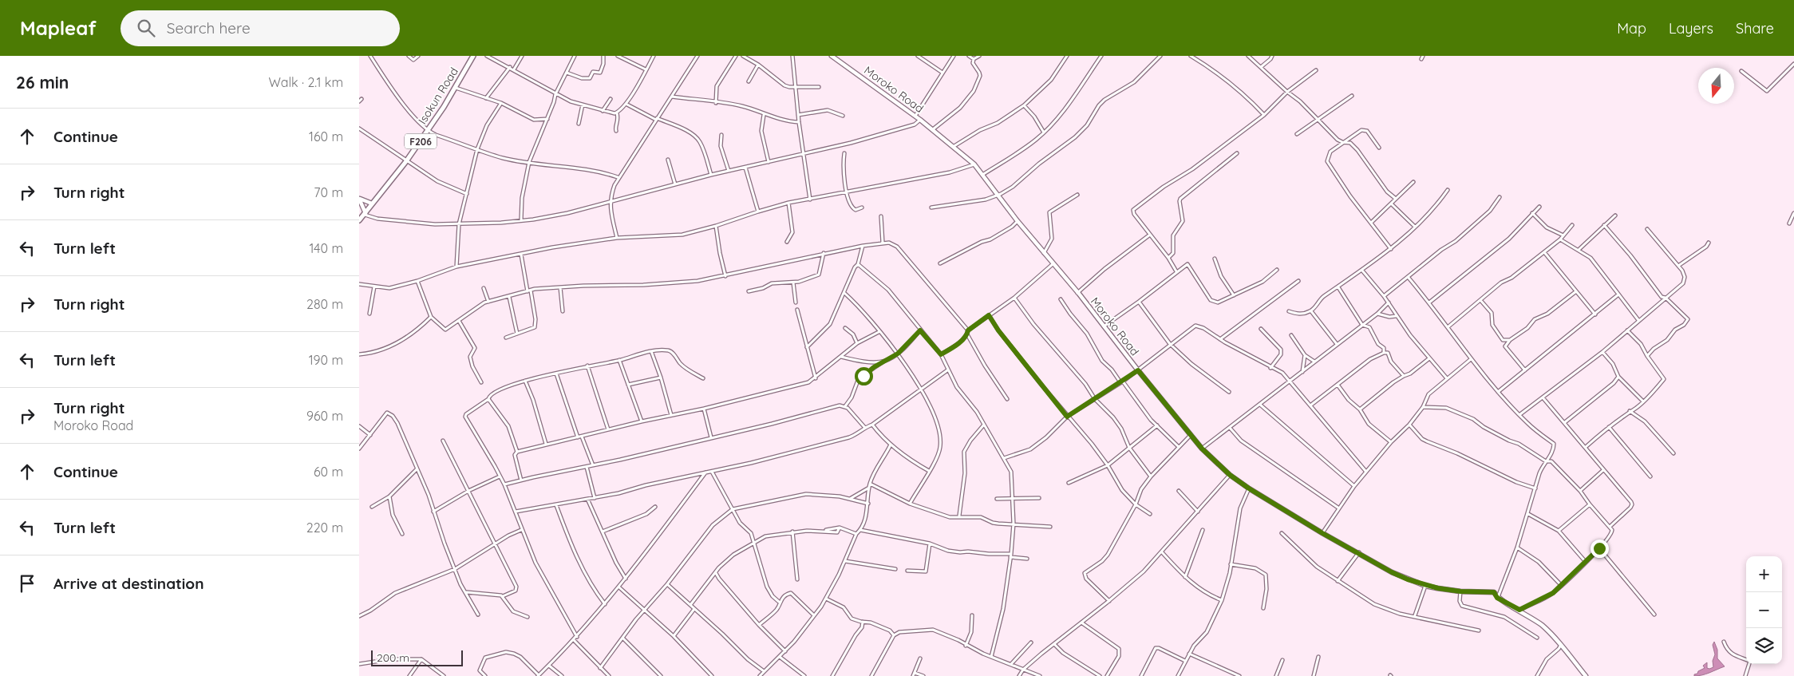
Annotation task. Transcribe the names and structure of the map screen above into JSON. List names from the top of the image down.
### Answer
{
  "streets": {
    "main road": ["Isokun Road", "F206"],
    "street": ["Moroko Road"]
  },
  "scale_bar": "200 m",
  "north": "bottom",
  "page": {
    "header": "Mapleaf",
    "search": "Search here",
    "nav": ["Map", "Layers", "Share"],
    "heading": ["26 min", "Walk · 2.1 km"],
    "list": [
      ["Continue", "160 m"],
      ["Turn right", "70 m"],
      ["Turn left", "140 m"],
      ["Turn right", "280 m"],
      ["Turn left", "190 m"],
      ["Turn right", "Moroko Road", "960 m"],
      ["Continue", "60 m"],
      ["Turn left", "220 m"],
      "Arrive at destination"
    ],
    "map_buttons": ["+", "−"],
    "scale": "200 m"
  }
}
